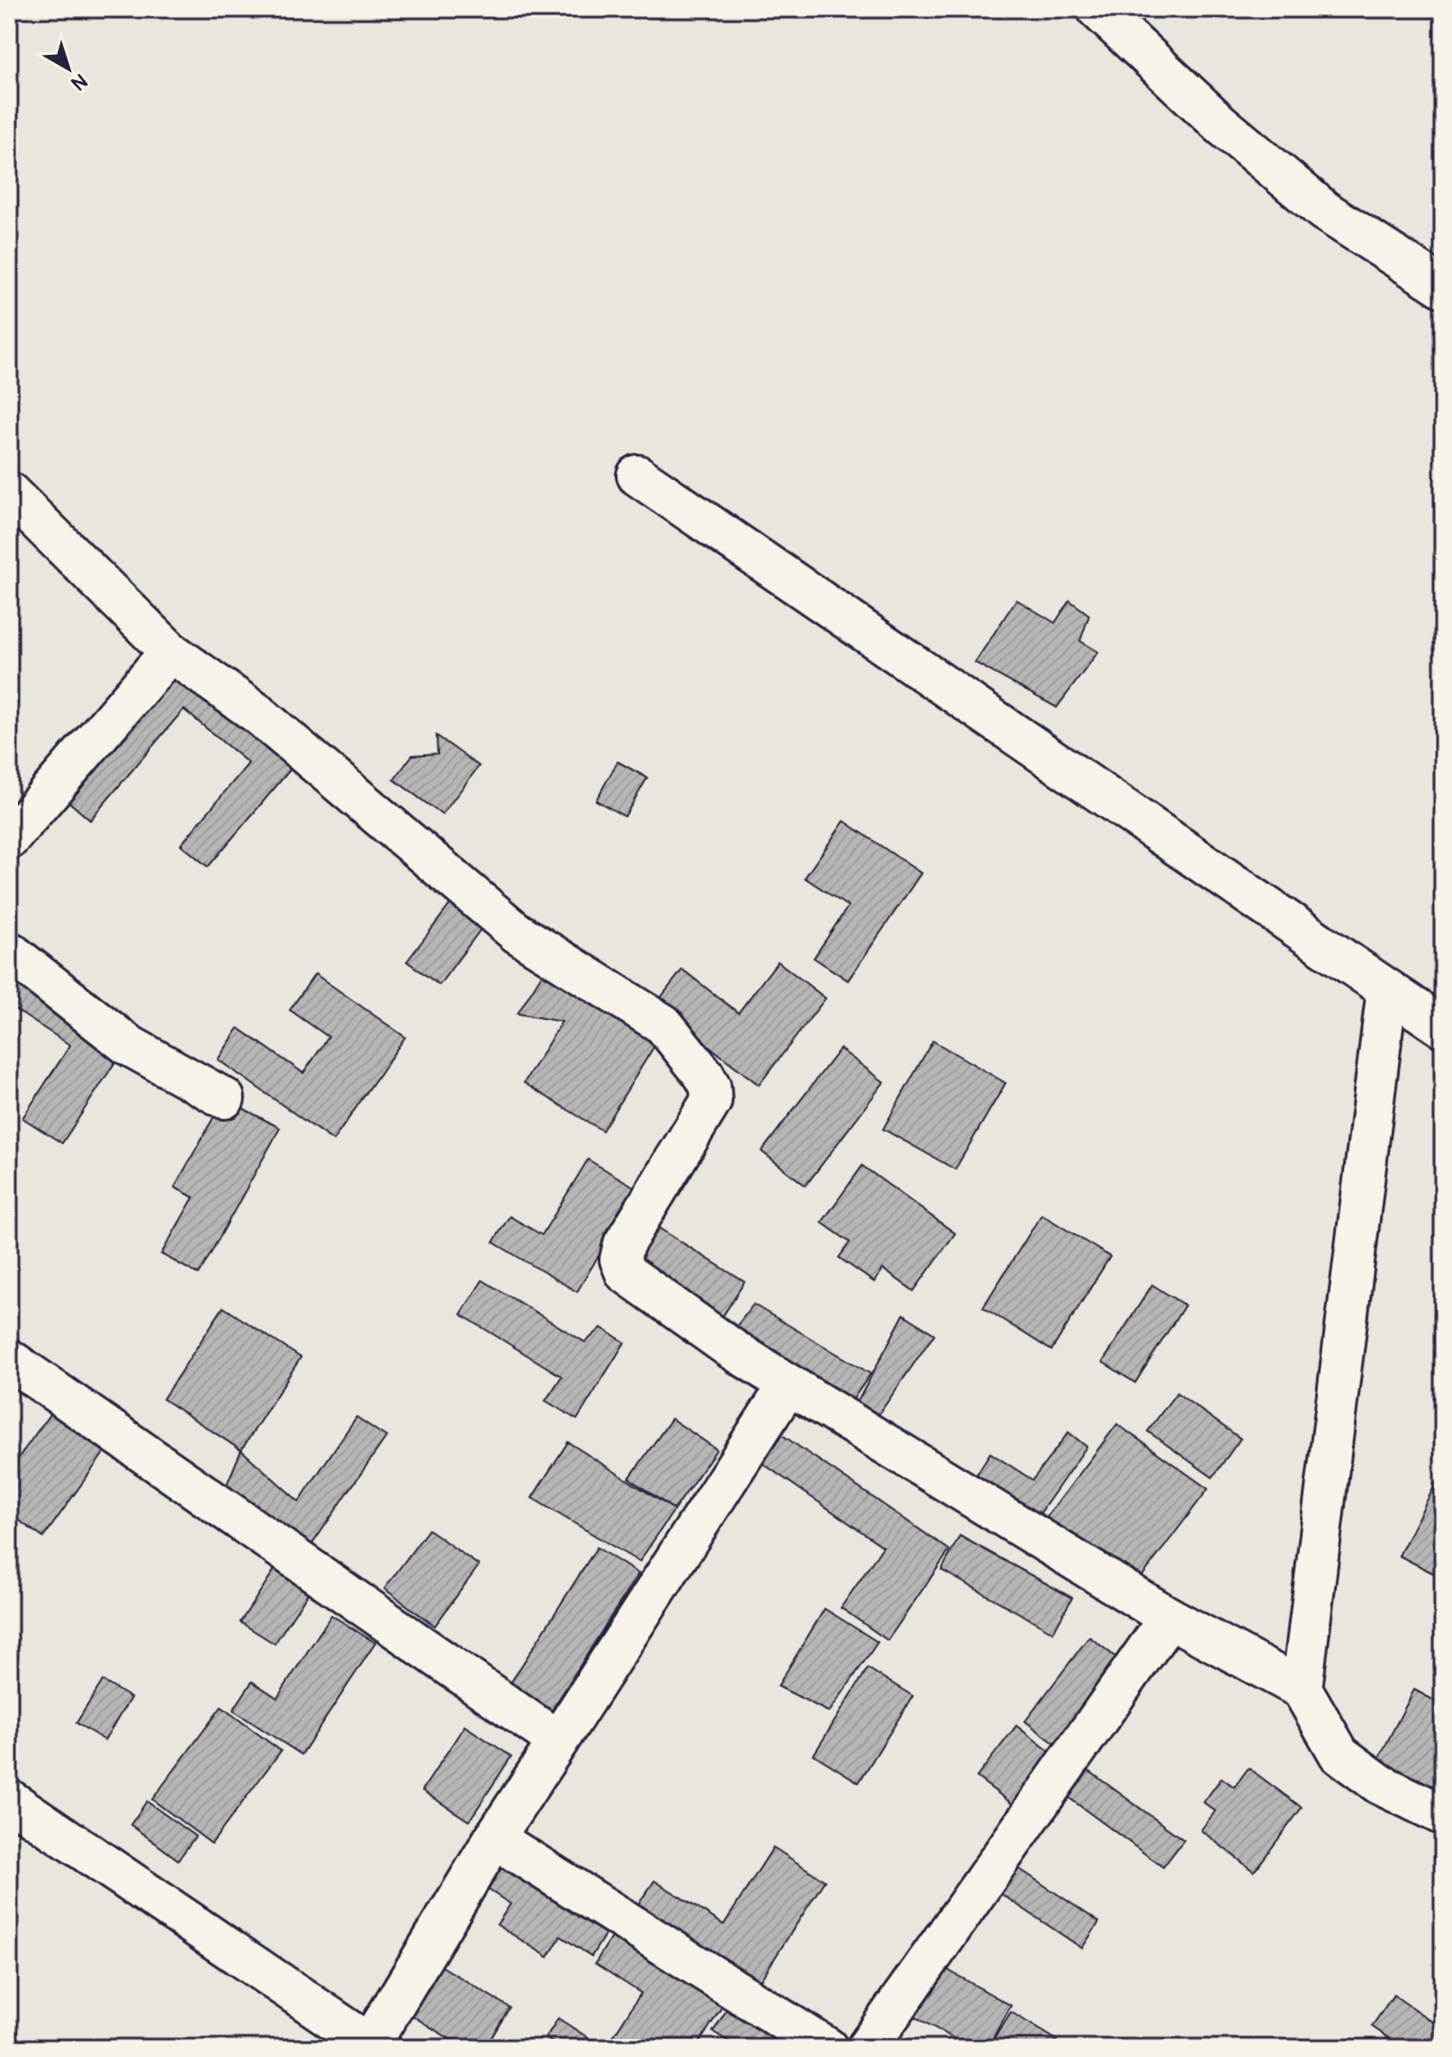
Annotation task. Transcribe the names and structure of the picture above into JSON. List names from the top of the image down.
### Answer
{
  "north": "bottom right"
}
